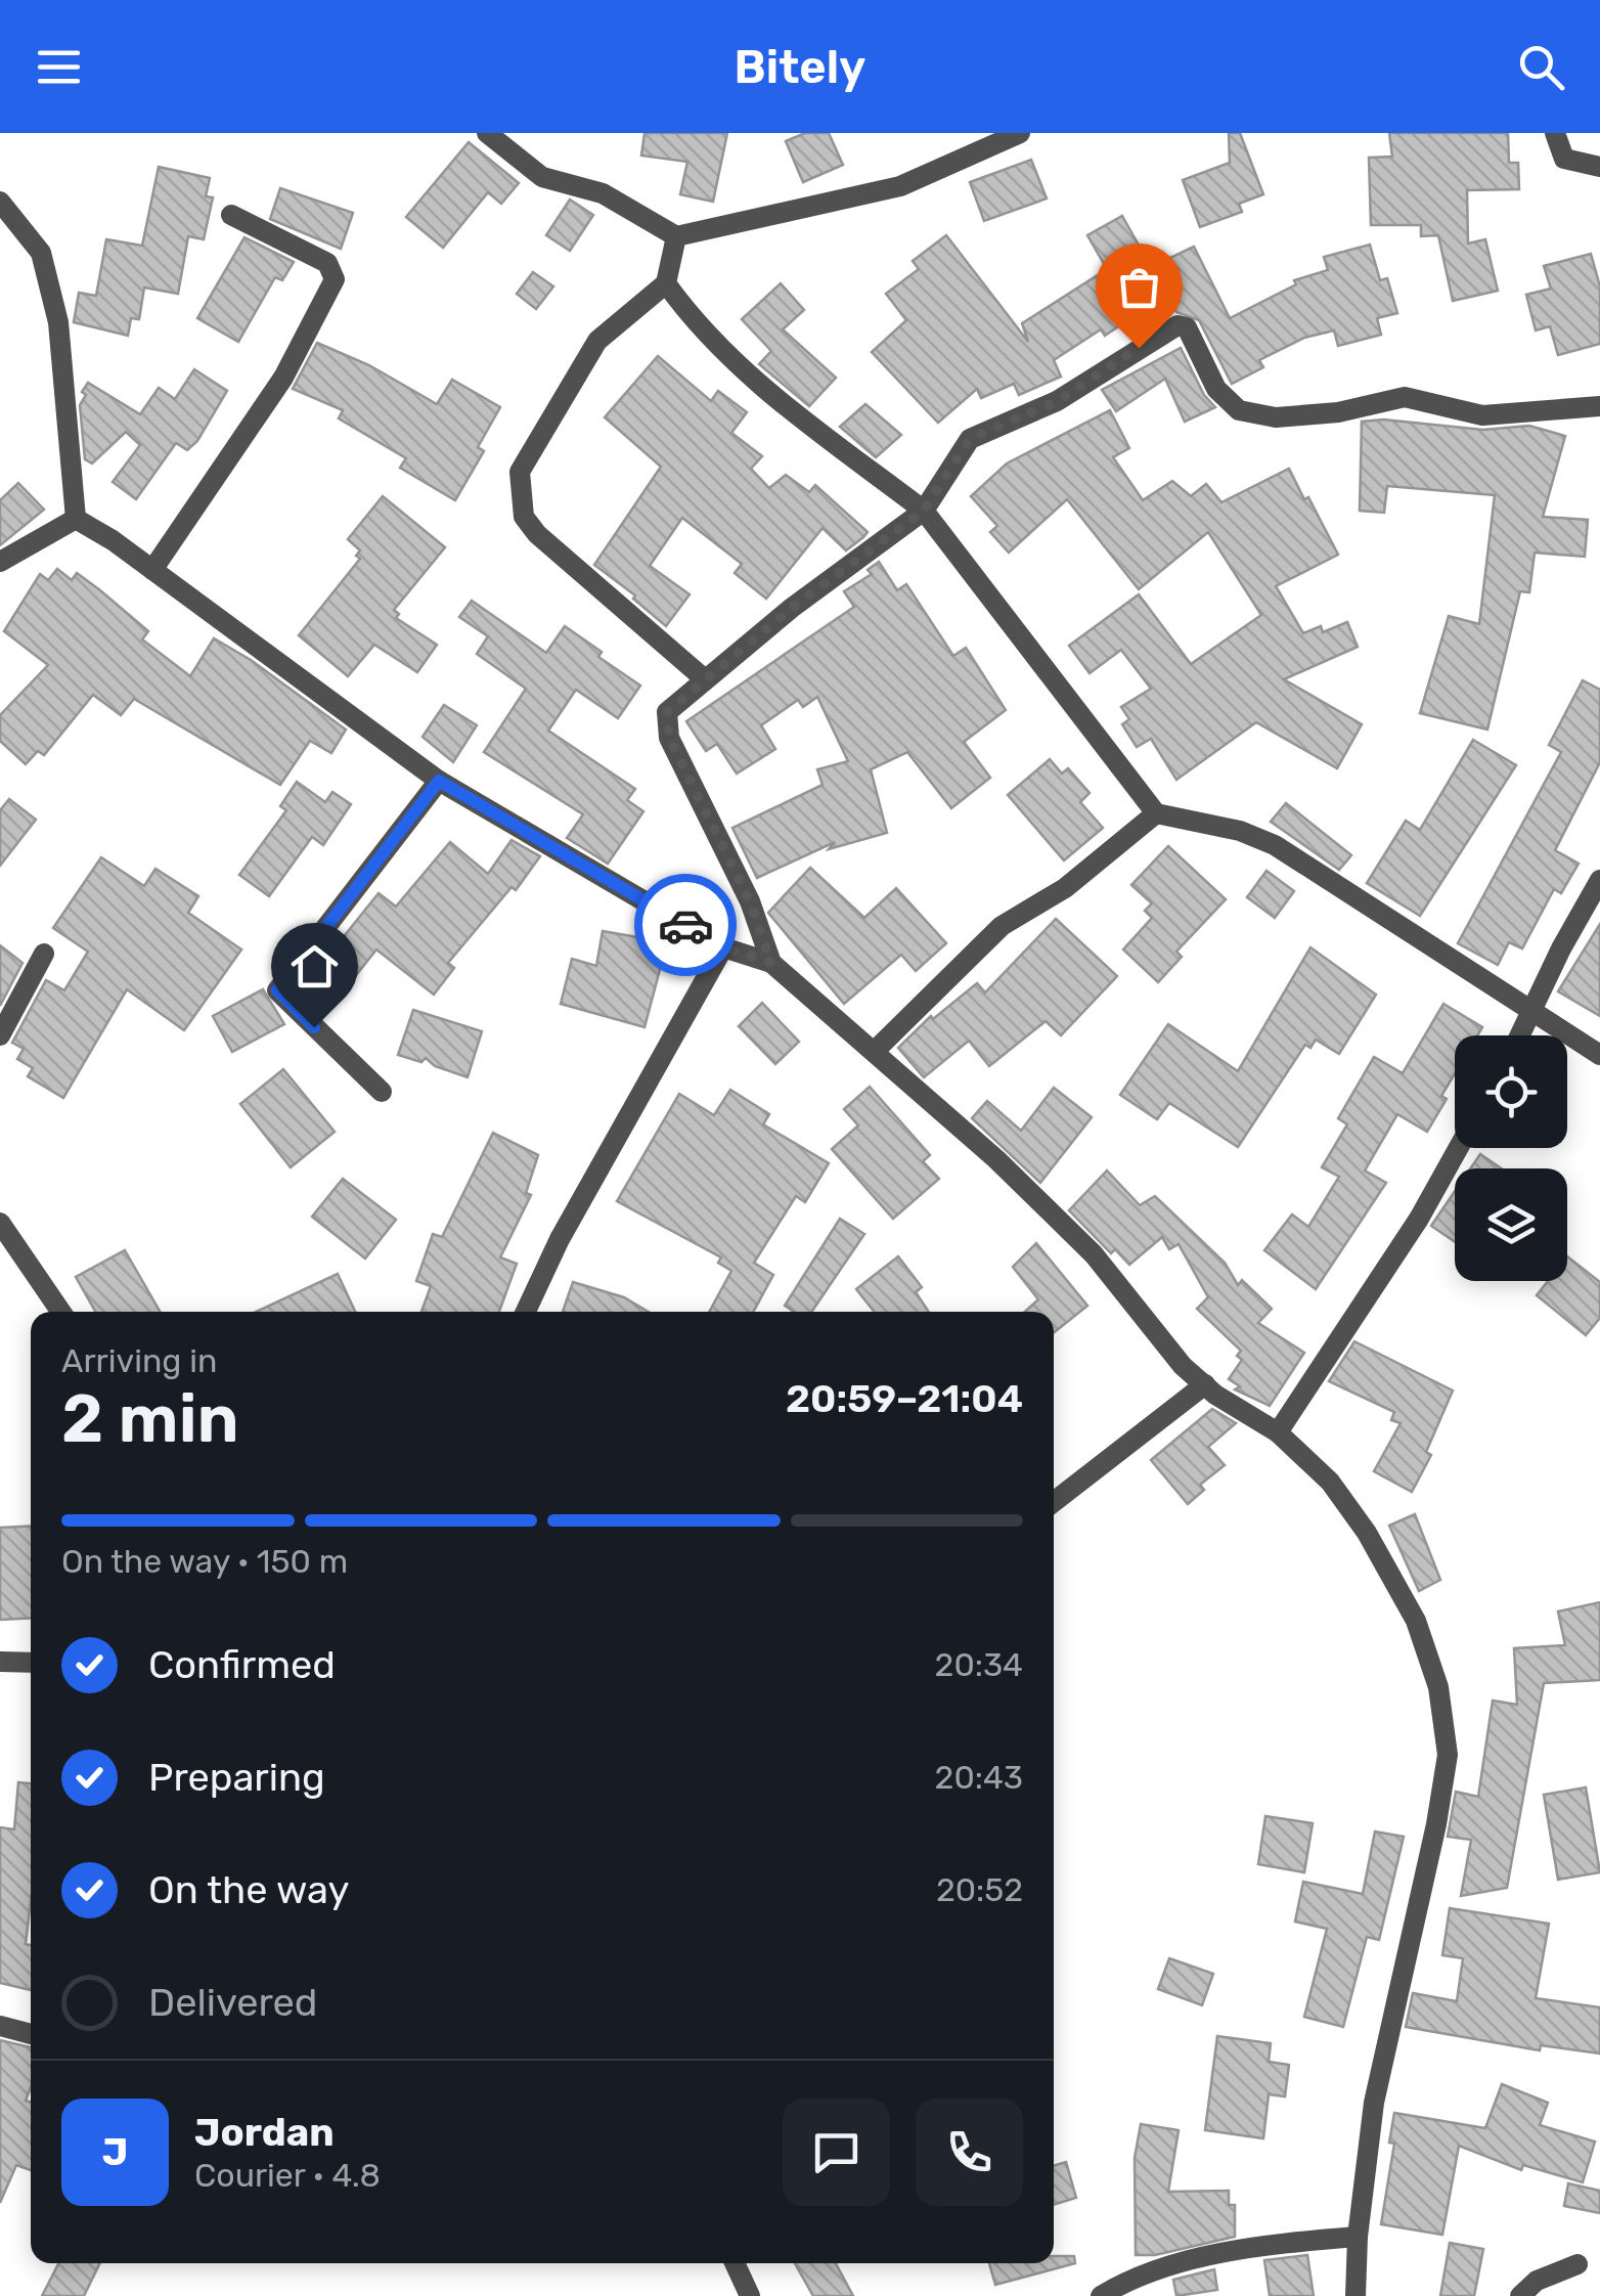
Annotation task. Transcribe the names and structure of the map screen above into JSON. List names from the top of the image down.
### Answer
{
  "page": {
    "header": "Bitely",
    "heading": ["2 min", "Arriving in", "20:59–21:04"],
    "panel": ["Jordan", "Courier · 4.8"],
    "bar": "On the way · 150 m",
    "list": [
      ["Confirmed", "20:34"],
      ["Preparing", "20:43"],
      ["On the way", "20:52"],
      "Delivered"
    ],
    "round": "J"
  }
}
